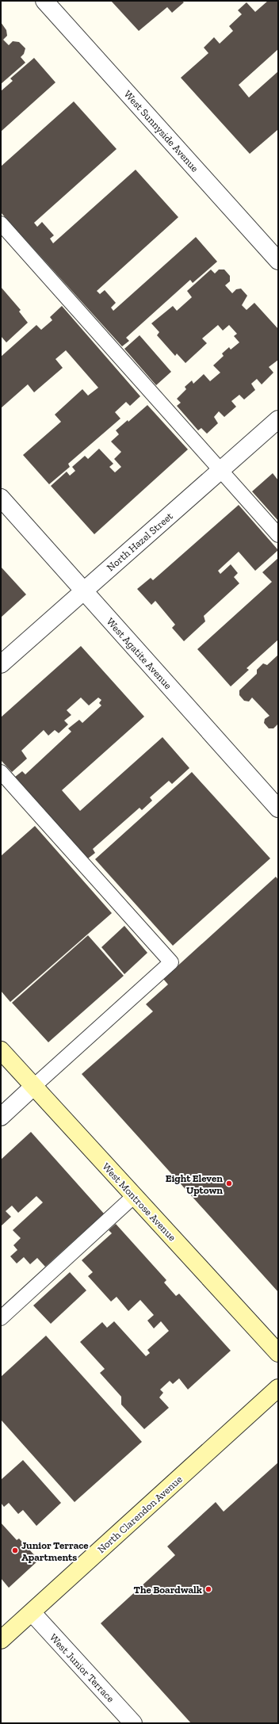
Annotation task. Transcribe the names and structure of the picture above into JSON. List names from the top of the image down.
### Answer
{
  "streets": {
    "main road": ["West Montrose Avenue", "North Clarendon Avenue"],
    "street": [
      "West Sunnyside Avenue",
      "North Hazel Street",
      "West Agatite Avenue",
      "West Junior Terrace"
    ]
  },
  "crossings": [
    ["North Hazel Street", "West Agatite Avenue"],
    ["North Clarendon Avenue", "West Junior Terrace"]
  ],
  "places": ["Eight Eleven Uptown", "Junior Terrace Apartments", "The Boardwalk"]
}
